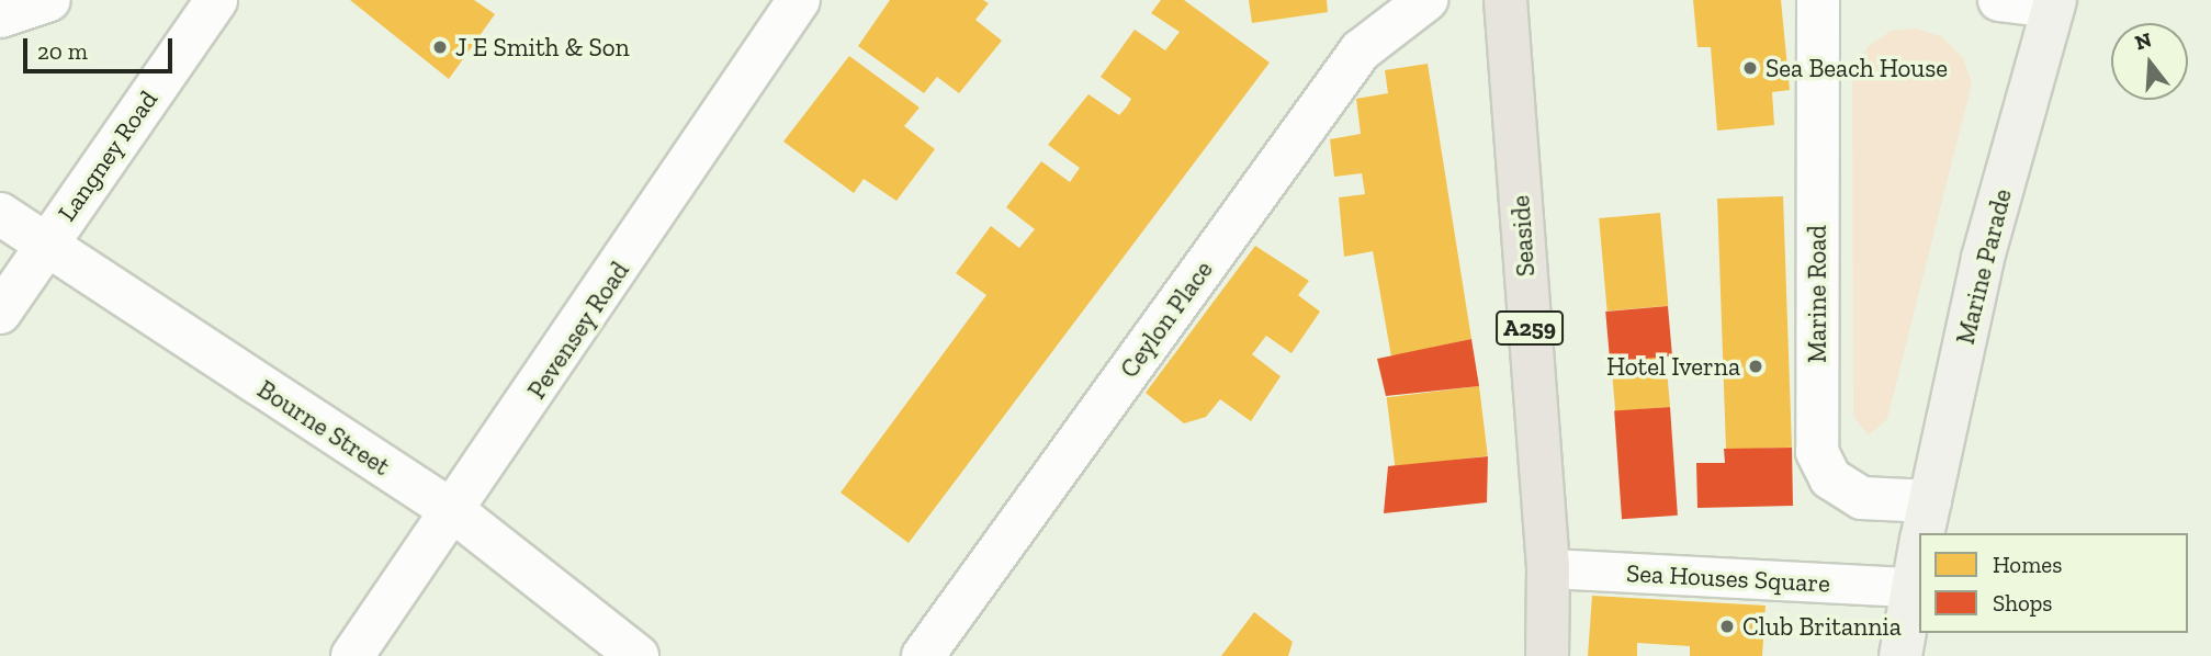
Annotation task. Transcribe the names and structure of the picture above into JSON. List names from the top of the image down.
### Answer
{
  "streets": {
    "main road": ["Seaside", "Marine Parade", "A259"],
    "street": [
      "Langney Road",
      "Marine Road",
      "Ceylon Place",
      "Pevensey Road",
      "Bourne Street",
      "Sea Houses Square"
    ]
  },
  "crossings": [
    ["Langney Road", "Bourne Street"],
    ["Seaside", "Sea Houses Square"],
    ["Marine Parade", "Marine Road"],
    ["Marine Parade", "Sea Houses Square"],
    ["Pevensey Road", "Bourne Street"]
  ],
  "places": [
    "J E Smith & Son",
    "Sea Beach House",
    "Hotel Iverna",
    "Club Britannia"
  ],
  "legend": ["Homes", "Shops"],
  "scale_bar": "20 m",
  "north": "top"
}
